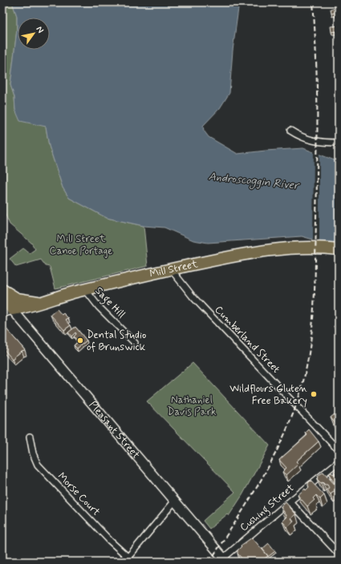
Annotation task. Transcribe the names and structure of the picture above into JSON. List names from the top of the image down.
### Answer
{
  "streets": {
    "highway": ["Mill Street", "Pleasant Street"],
    "street": [
      "Sage Hill",
      "Cumberland Street",
      "Morse Court",
      "Cushing Street"
    ]
  },
  "crossings": [
    ["Mill Street", "Sage Hill"],
    ["Mill Street", "Cumberland Street"],
    ["Mill Street", "Pleasant Street"],
    ["Pleasant Street", "Cushing Street"]
  ],
  "water": ["Androscoggin River"],
  "parks": ["Mill Street Canoe Portage", "Nathaniel Davis Park"],
  "places": ["Dental Studio of Brunswick", "Wildflours Gluten Free Bakery"],
  "north": "top right"
}
